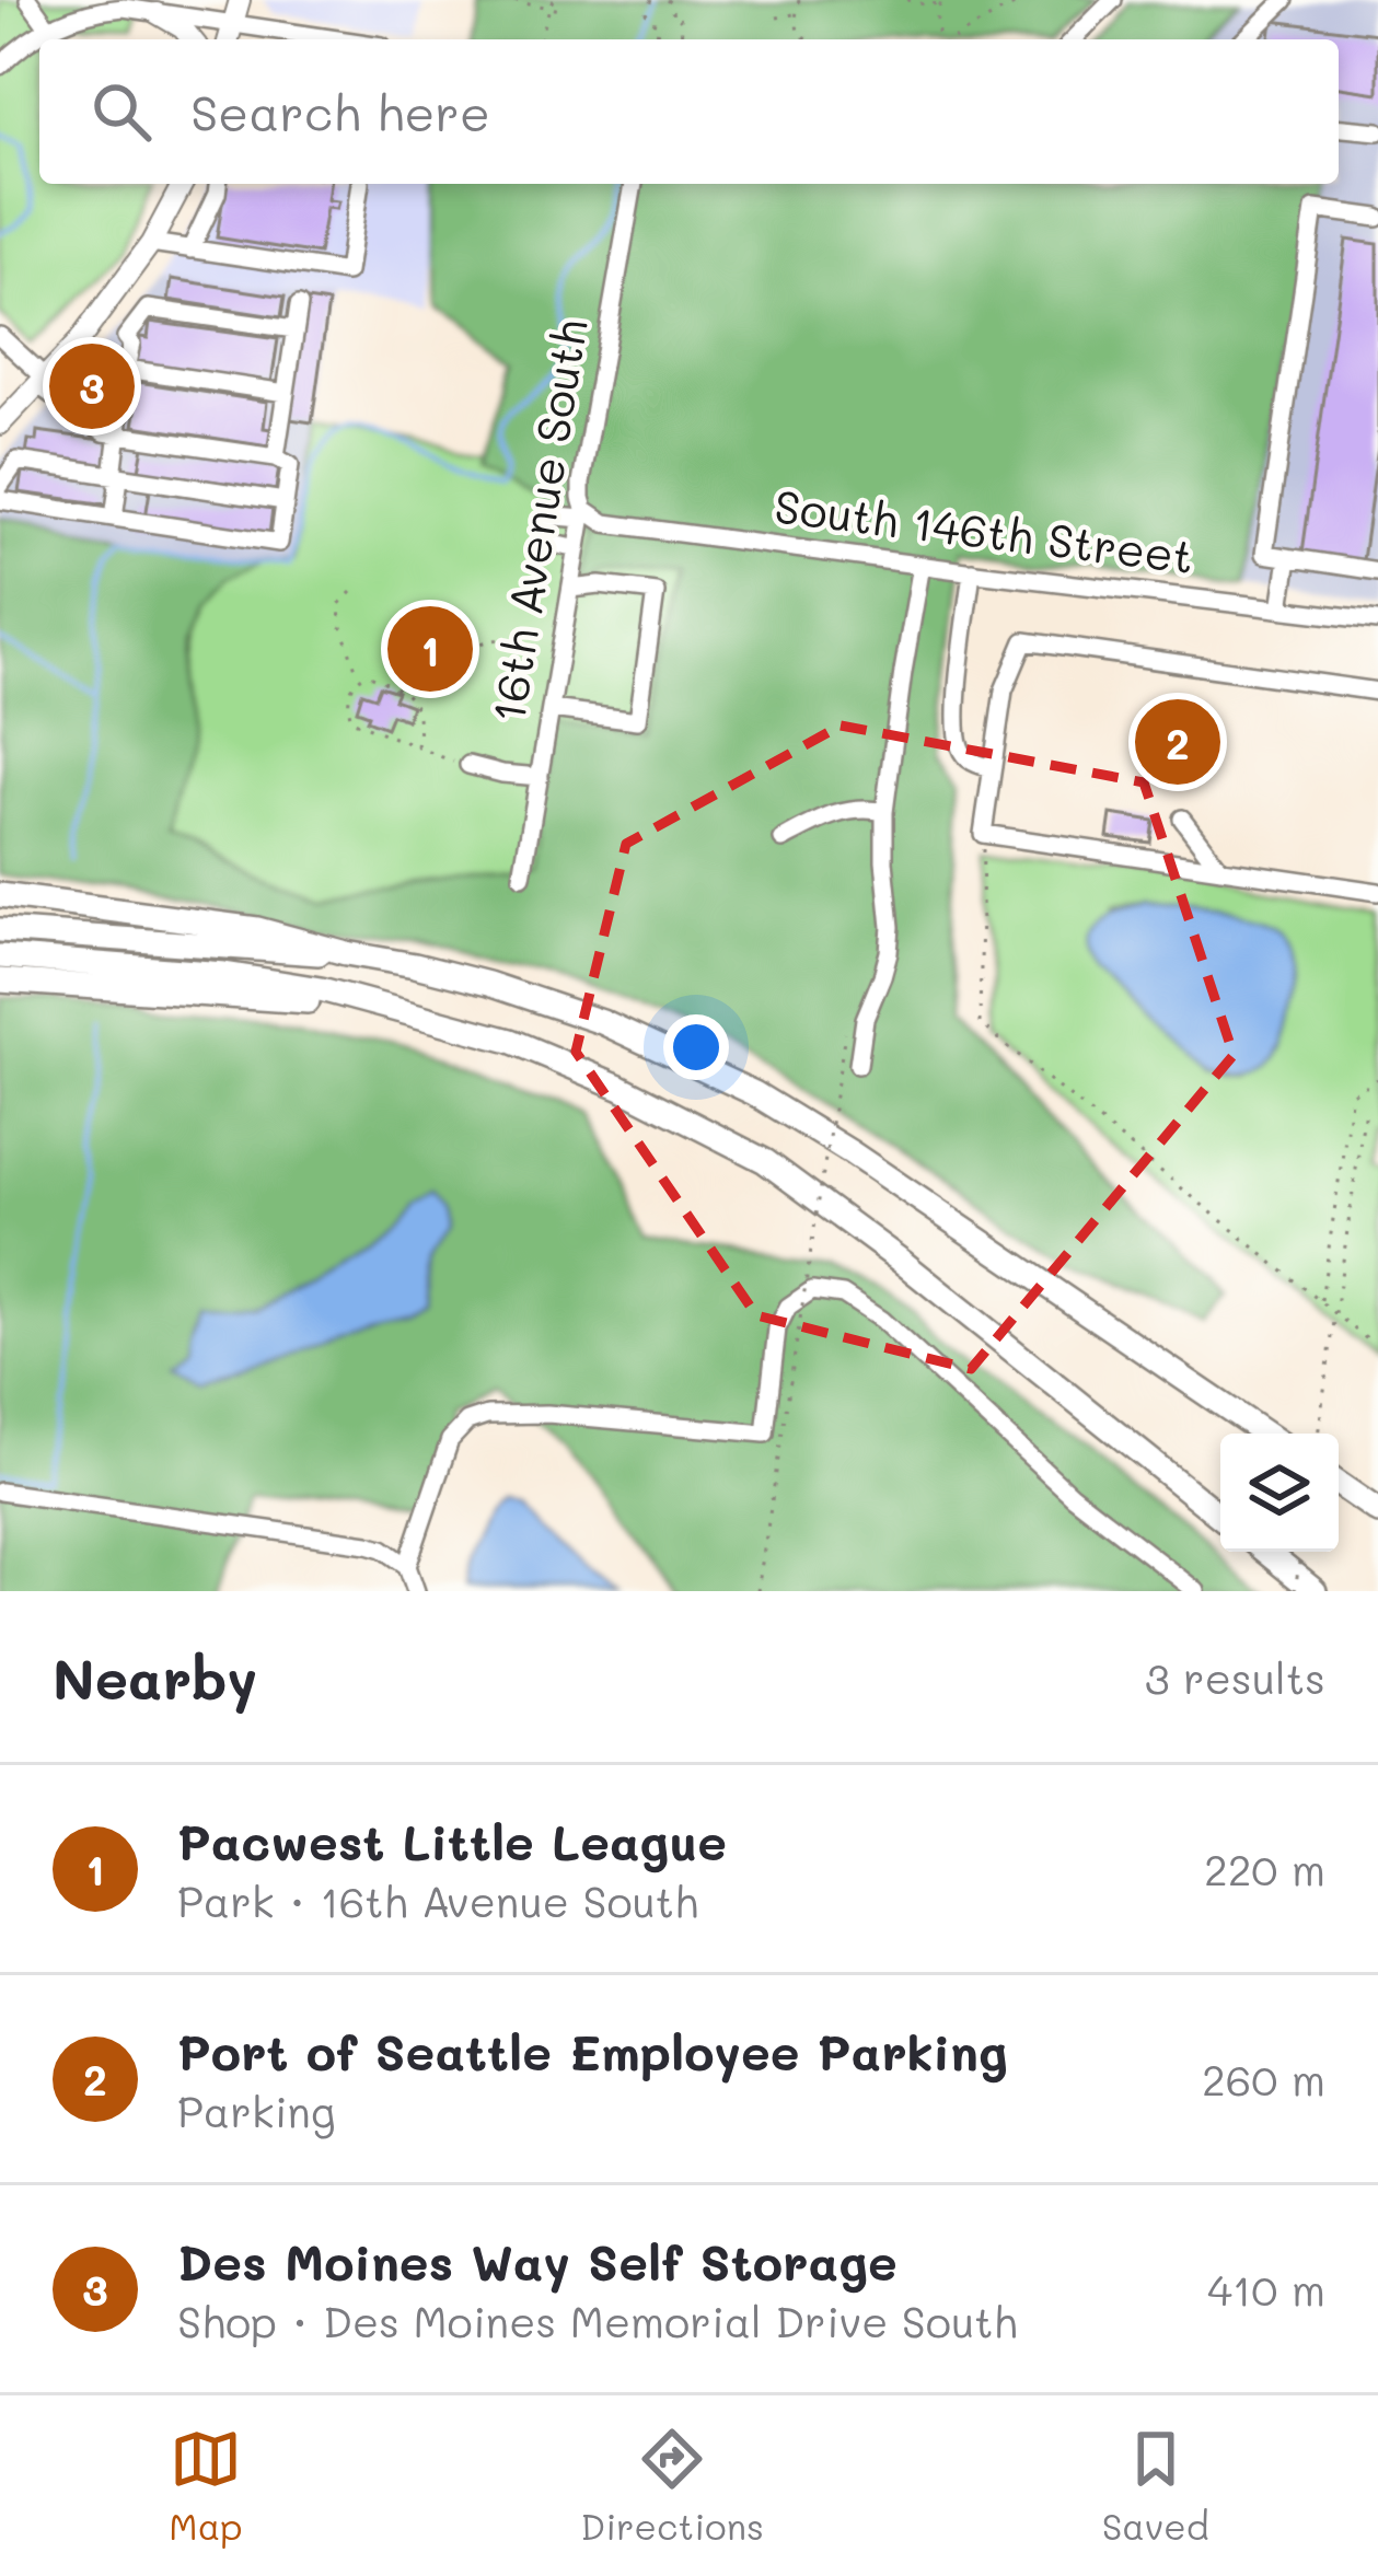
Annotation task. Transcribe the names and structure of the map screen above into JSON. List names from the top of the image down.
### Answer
{
  "streets": {
    "street": ["16th Avenue South", "South 146th Street"]
  },
  "crossings": [
    ["16th Avenue South", "South 146th Street"]
  ],
  "page": {
    "search": "Search here",
    "pins": ["3", "1", "2"],
    "heading": ["Nearby", "3 results"],
    "list": [
      {
        "mark": "1",
        "name": "Pacwest Little League",
        "note": "Park · 16th Avenue South",
        "value": "220 m"
      },
      {
        "mark": "2",
        "name": "Port of Seattle Employee Parking",
        "note": "Parking",
        "value": "260 m"
      },
      {
        "mark": "3",
        "name": "Des Moines Way Self Storage",
        "note": "Shop · Des Moines Memorial Drive South",
        "value": "410 m"
      }
    ],
    "nav": ["Map", "Directions", "Saved"]
  }
}
